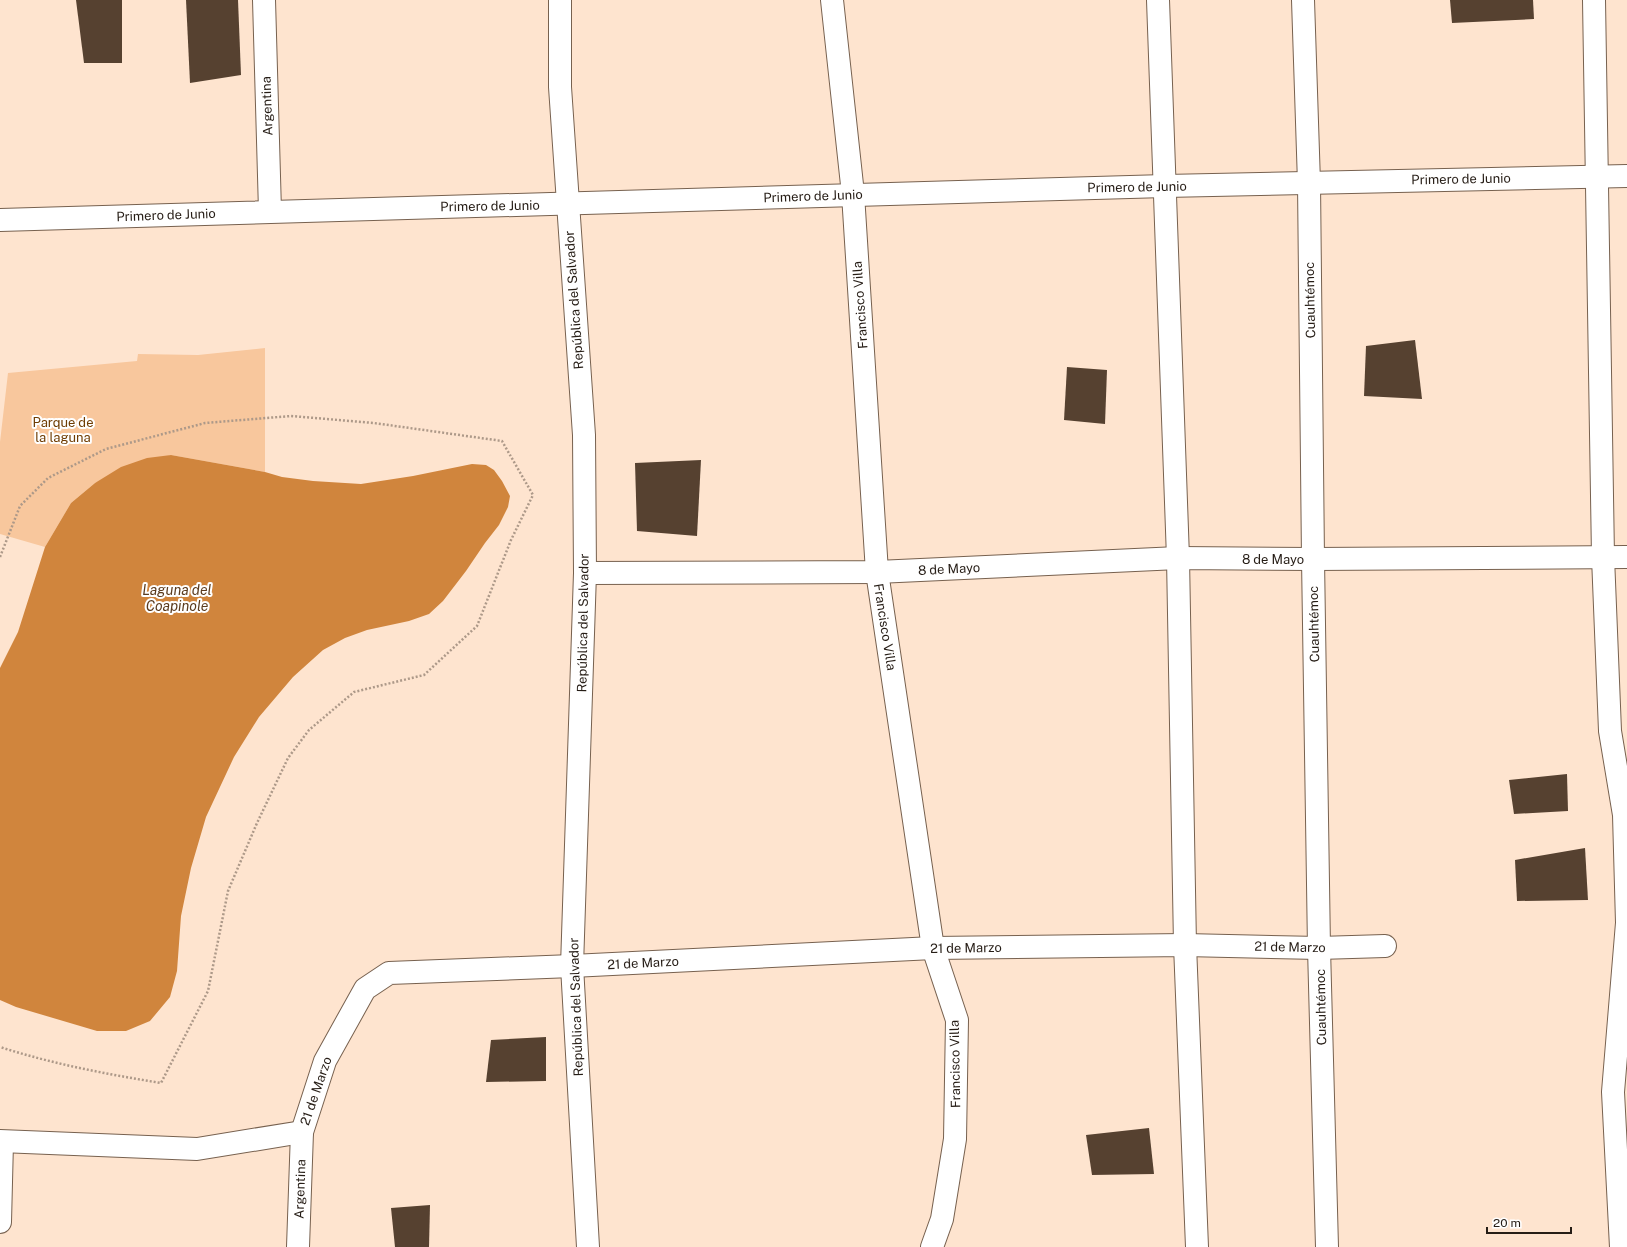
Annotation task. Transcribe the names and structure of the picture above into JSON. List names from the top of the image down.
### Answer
{
  "streets": {
    "street": [
      "Argentina",
      "Primero de Junio",
      "República del Salvador",
      "Cuauhtémoc",
      "Francisco Villa",
      "8 de Mayo",
      "21 de Marzo"
    ]
  },
  "crossings": [
    ["Argentina", "Primero de Junio"],
    ["Argentina", "21 de Marzo"],
    ["Primero de Junio", "República del Salvador"],
    ["Primero de Junio", "Cuauhtémoc"],
    ["Primero de Junio", "Francisco Villa"],
    ["República del Salvador", "8 de Mayo"],
    ["República del Salvador", "21 de Marzo"],
    ["Cuauhtémoc", "8 de Mayo"],
    ["Cuauhtémoc", "21 de Marzo"],
    ["Francisco Villa", "8 de Mayo"],
    ["Francisco Villa", "21 de Marzo"]
  ],
  "water": ["Laguna del Coapinole"],
  "parks": ["Parque de la laguna"],
  "scale_bar": "20 m"
}
